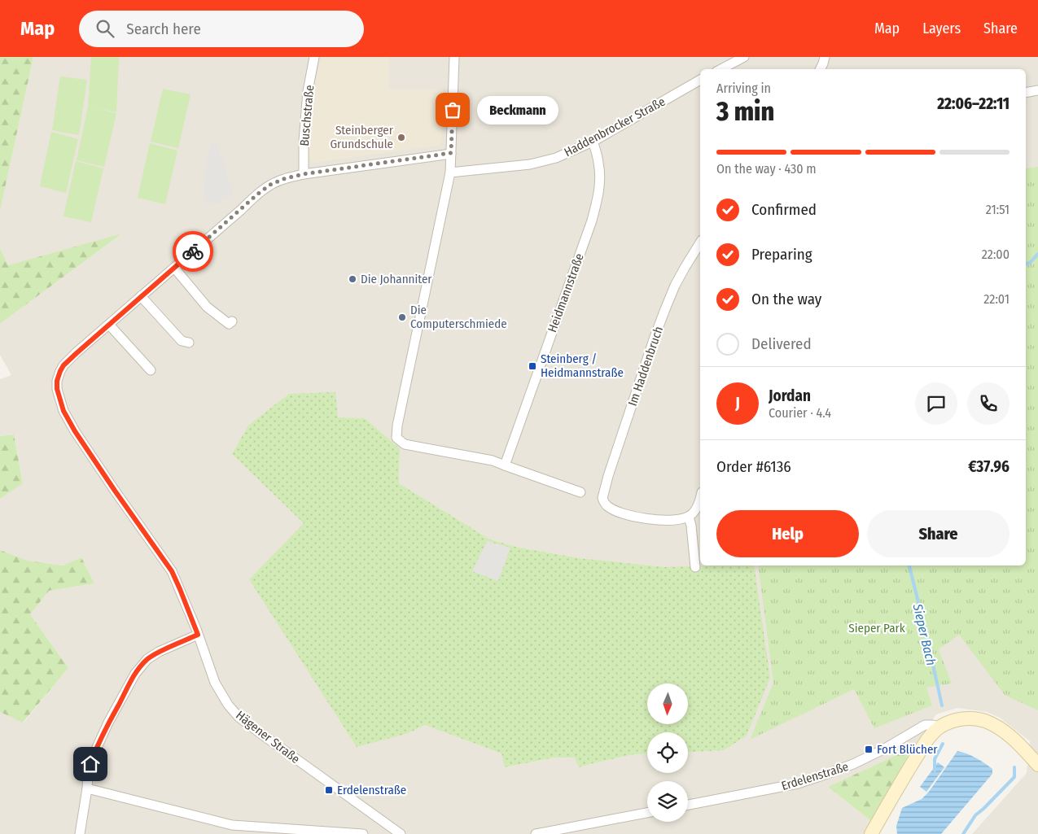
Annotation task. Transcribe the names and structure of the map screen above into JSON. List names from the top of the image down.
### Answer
{
  "streets": {
    "street": [
      "Buschstraße",
      "Haddenbrocker Straße",
      "Heidmannstraße",
      "Im Haddenbruch",
      "Hägener Straße",
      "Erdelenstraße"
    ]
  },
  "crossings": [
    ["Buschstraße", "Hägener Straße"],
    ["Haddenbrocker Straße", "Heidmannstraße"]
  ],
  "water": ["Sieper Bach"],
  "parks": ["Sieper Park"],
  "places": {
    "other": [
      "Beckmann",
      "Steinberger Grundschule",
      "Die Johanniter",
      "Die Computerschmiede"
    ],
    "transit": ["Steinberg / Heidmannstraße", "Fort Blücher", "Erdelenstraße"]
  },
  "north": "bottom",
  "page": {
    "header": "Map",
    "search": "Search here",
    "nav": ["Map", "Layers", "Share"],
    "heading": ["3 min", "Arriving in", "22:06–22:11"],
    "panel": [
      "Jordan",
      "Courier · 4.4",
      "Order #6136",
      "€37.96"
    ],
    "bubble": "Beckmann",
    "bar": "On the way · 430 m",
    "list": [
      ["Confirmed", "21:51"],
      ["Preparing", "22:00"],
      ["On the way", "22:01"],
      "Delivered"
    ],
    "round": "J",
    "buttons": ["Help", "Share"]
  }
}
